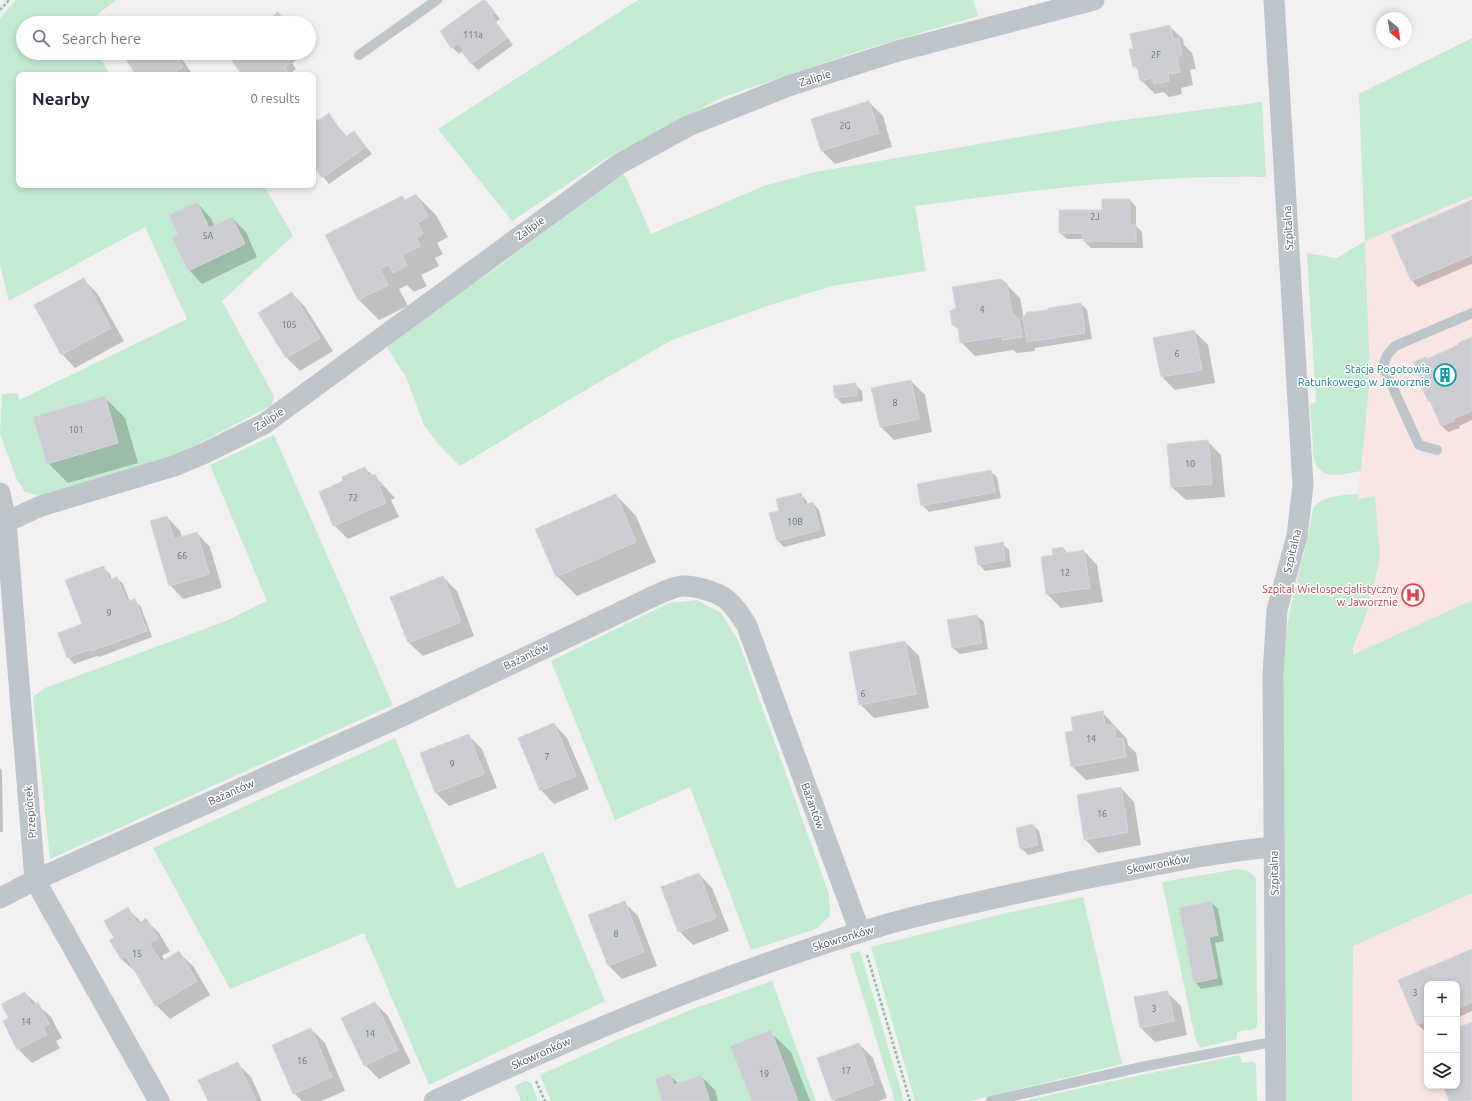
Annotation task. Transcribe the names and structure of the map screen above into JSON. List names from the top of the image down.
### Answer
{
  "streets": {
    "street": [
      "Zalipie",
      "Szpitalna",
      "Bażantów",
      "Przepiórek",
      "Skowronków"
    ]
  },
  "crossings": [
    ["Zalipie", "Przepiórek"],
    ["Szpitalna", "Skowronków"],
    ["Bażantów", "Przepiórek"],
    ["Bażantów", "Skowronków"]
  ],
  "places": {
    "building": ["Stacja Pogotowia Ratunkowego w Jaworznie"],
    "hospital": ["Szpital Wielospecjalistyczny w Jaworznie"]
  },
  "house_numbers": [
    "111a",
    "2F",
    "2G",
    "2J",
    "5A",
    "4",
    "105",
    "6",
    "8",
    "101",
    "10",
    "72",
    "10B",
    "66",
    "12",
    "9",
    "6",
    "14",
    "7",
    "9",
    "16",
    "8",
    "15",
    "3",
    "3",
    "14",
    "14",
    "16",
    "17",
    "19"
  ],
  "north": "bottom right",
  "page": {
    "search": "Search here",
    "heading": ["Nearby", "0 results"],
    "map_buttons": ["+", "−"]
  }
}
